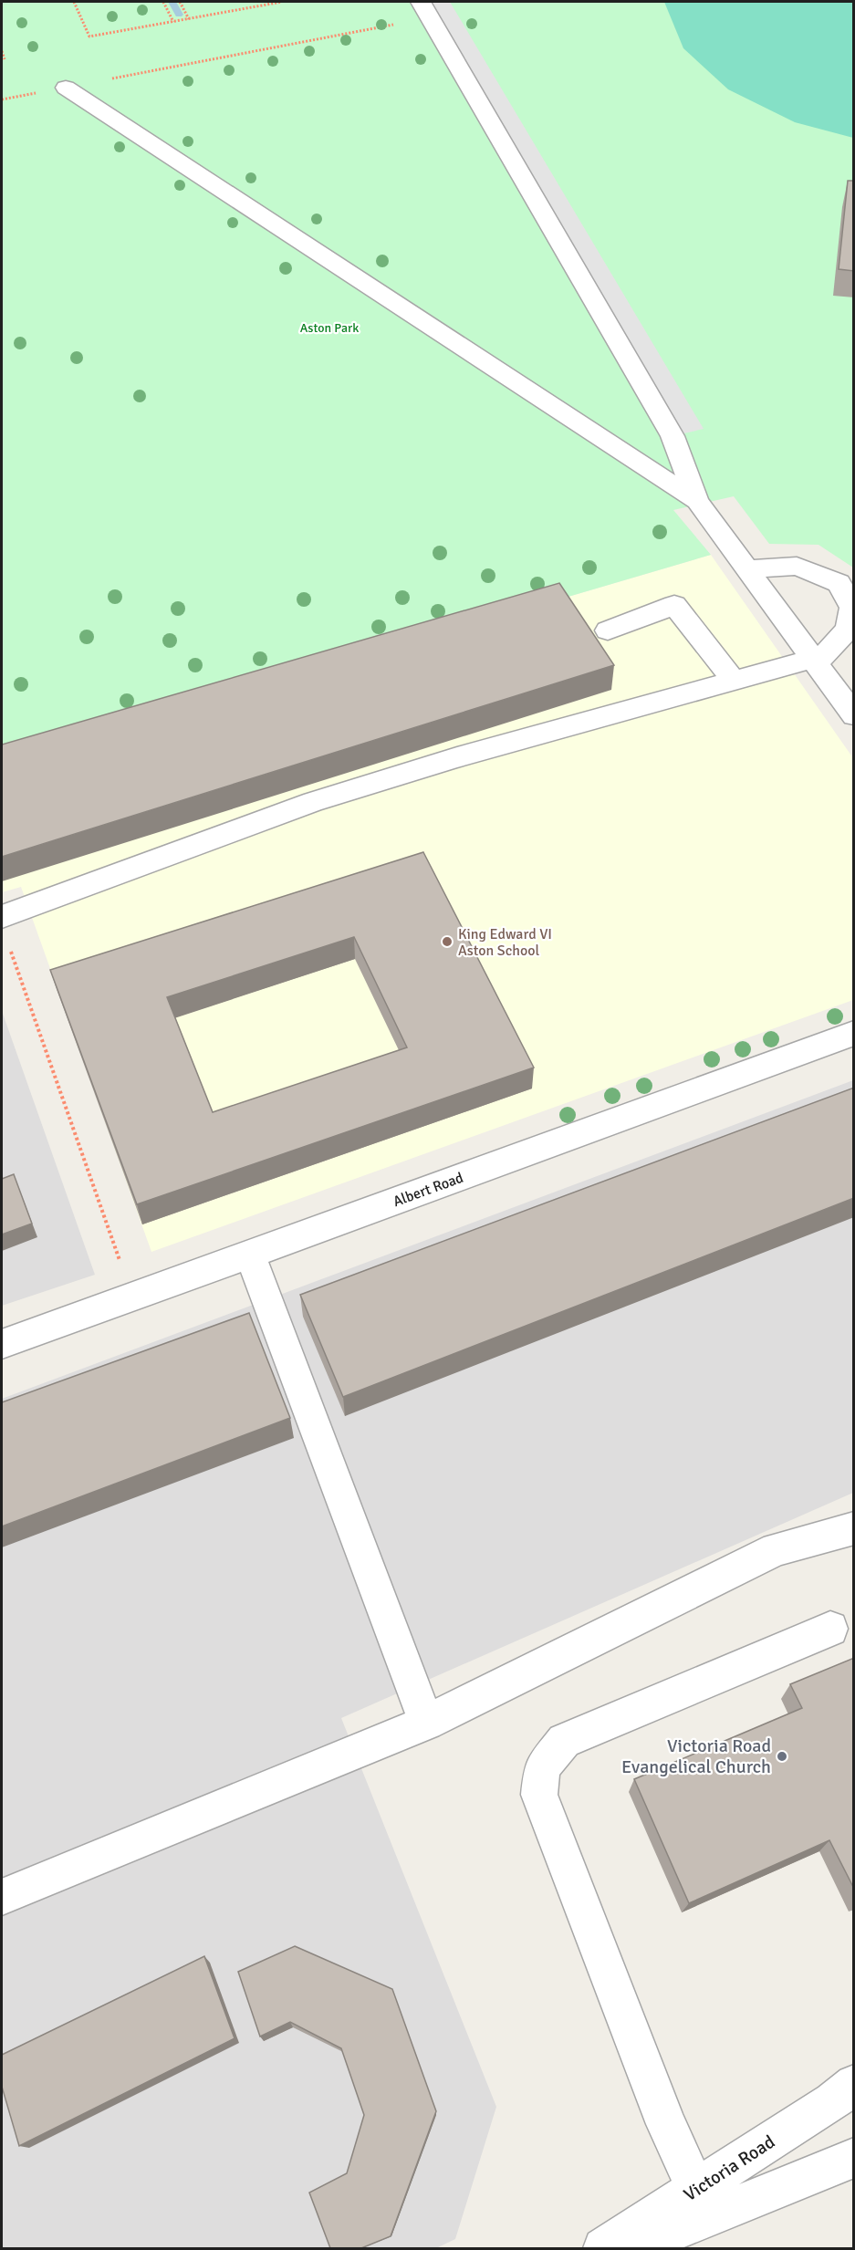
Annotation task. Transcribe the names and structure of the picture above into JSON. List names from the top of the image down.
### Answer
{
  "streets": {
    "street": ["Albert Road", "Victoria Road"]
  },
  "parks": ["Aston Park"],
  "places": ["King Edward VI Aston School", "Victoria Road Evangelical Church"]
}
